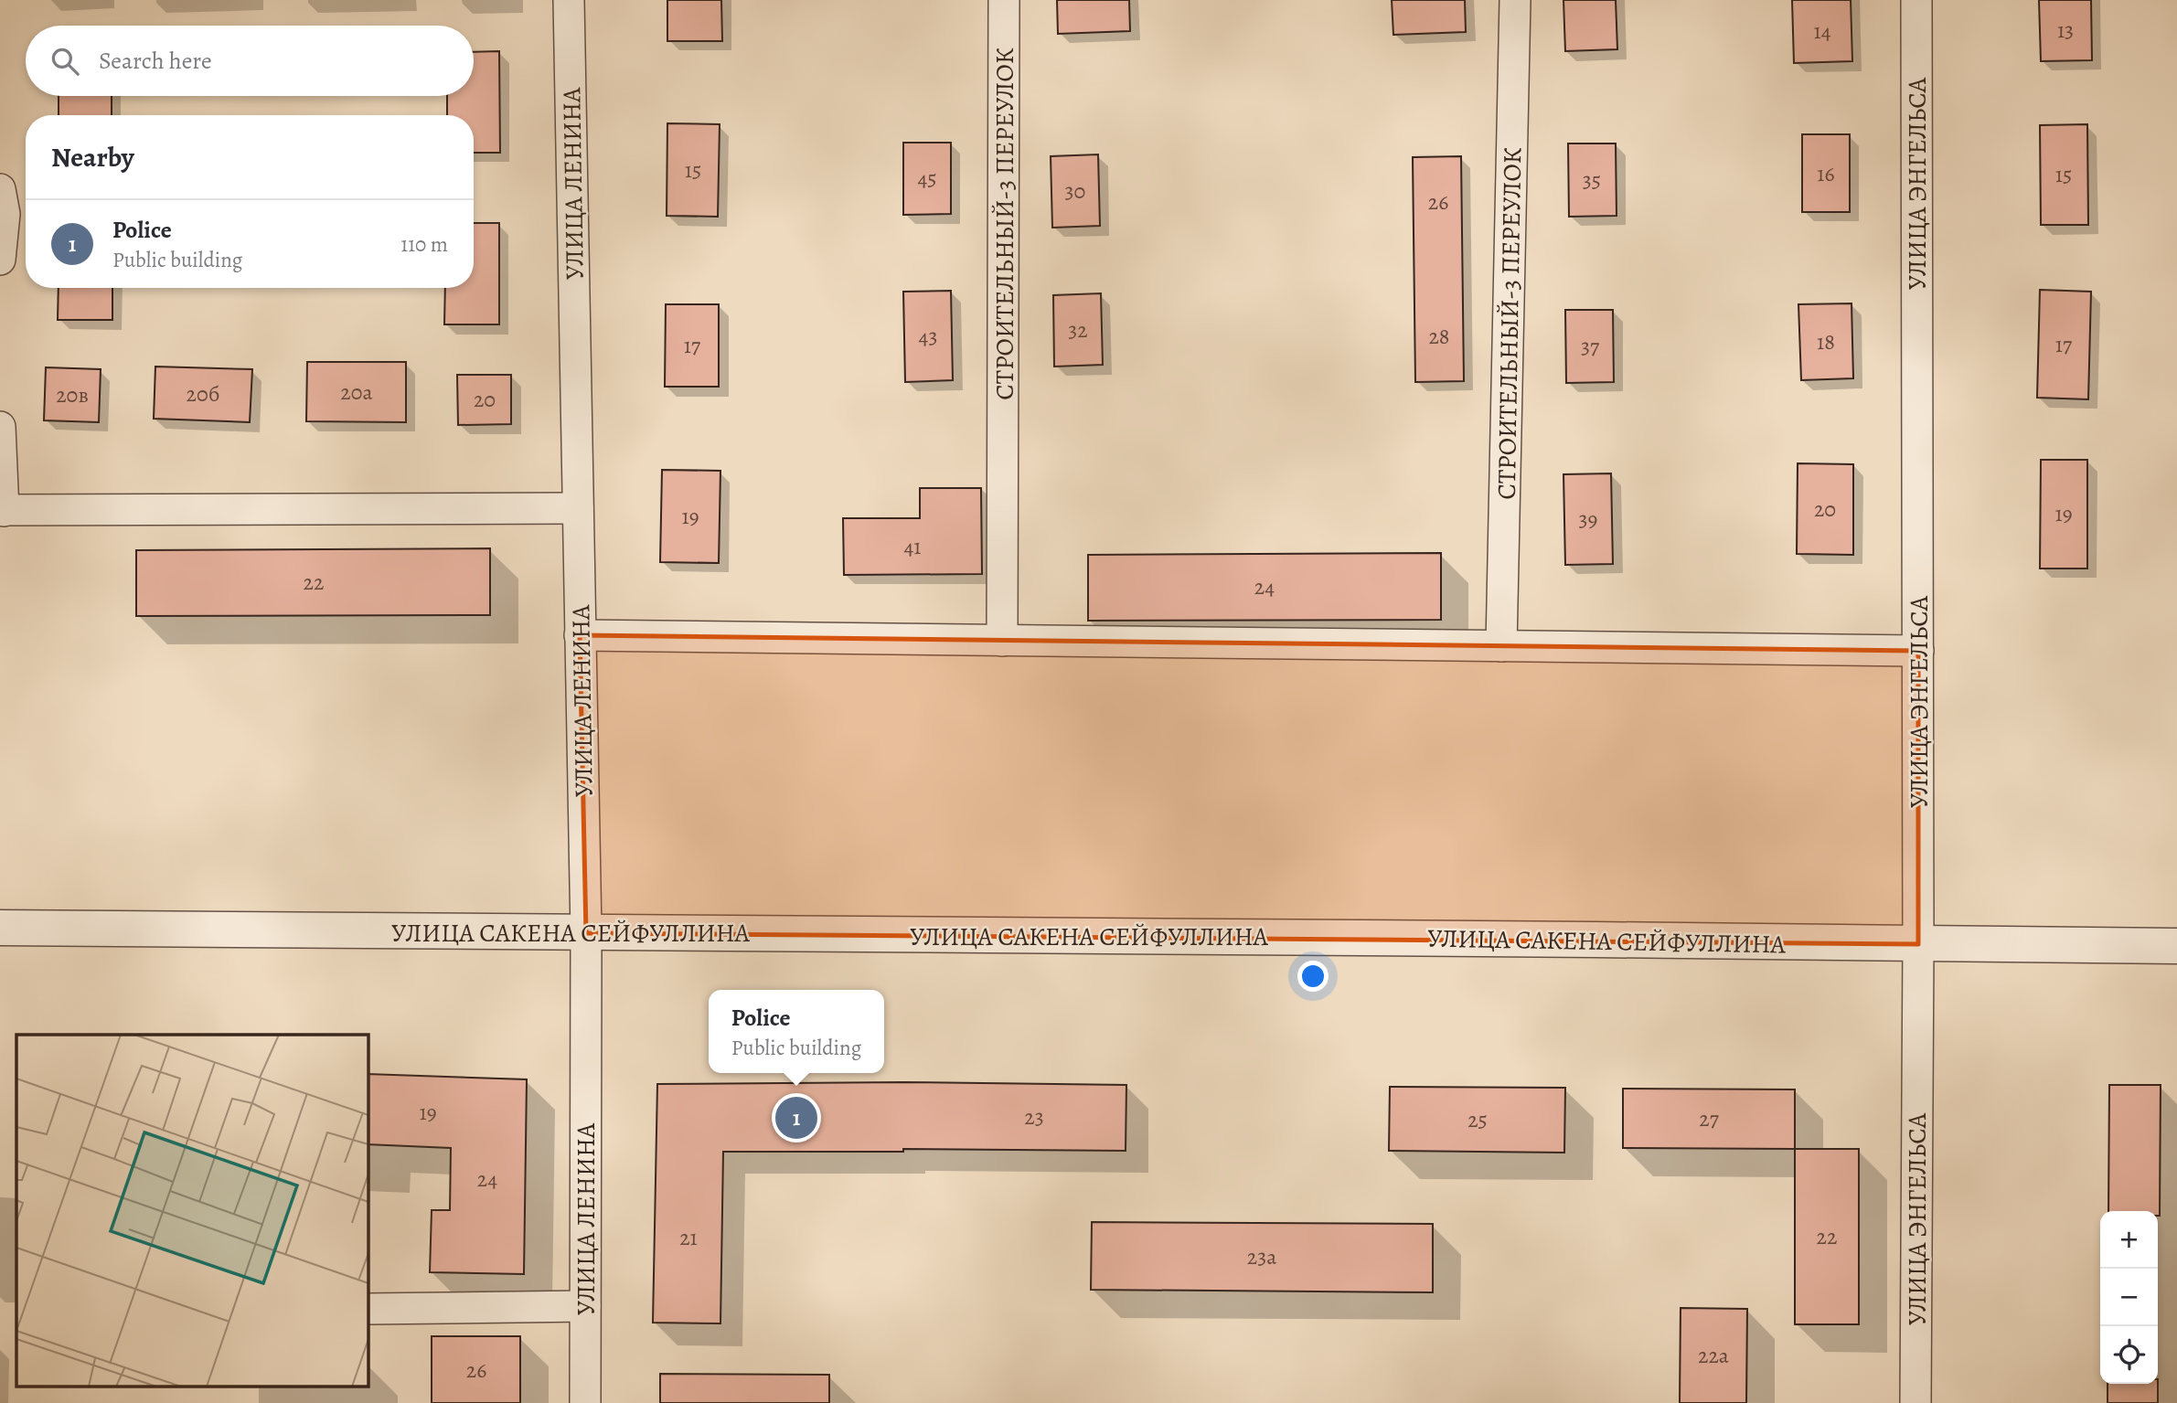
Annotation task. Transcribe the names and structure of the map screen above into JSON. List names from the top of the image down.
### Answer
{
  "streets": {
    "street": [
      "УЛИЦА ЛЕНИНА",
      "УЛИЦА ЭНГЕЛЬСА",
      "СТРОИТЕЛЬНЫЙ-3 ПЕРЕУЛОК",
      "УЛИЦА САКЕНА СЕЙФУЛЛИНА"
    ]
  },
  "crossings": [
    ["УЛИЦА ЛЕНИНА", "УЛИЦА САКЕНА СЕЙФУЛЛИНА"],
    ["УЛИЦА ЭНГЕЛЬСА", "УЛИЦА САКЕНА СЕЙФУЛЛИНА"]
  ],
  "house_numbers": [
    "13",
    "14",
    "15",
    "16",
    "15",
    "45",
    "35",
    "30",
    "26",
    "32",
    "43",
    "28",
    "18",
    "17",
    "17",
    "37",
    "20а",
    "20б",
    "20в",
    "20",
    "20",
    "19",
    "19",
    "39",
    "41",
    "22",
    "24",
    "19",
    "23",
    "27",
    "25",
    "24",
    "22",
    "21",
    "23а",
    "22а",
    "26"
  ],
  "page": {
    "search": "Search here",
    "heading": "Nearby",
    "list": [
      {
        "mark": "1",
        "name": "Police",
        "note": "Public building",
        "value": "110 m"
      }
    ],
    "popup": ["Police", "Public building"],
    "pins": "1",
    "map_buttons": ["+", "−"]
  }
}
